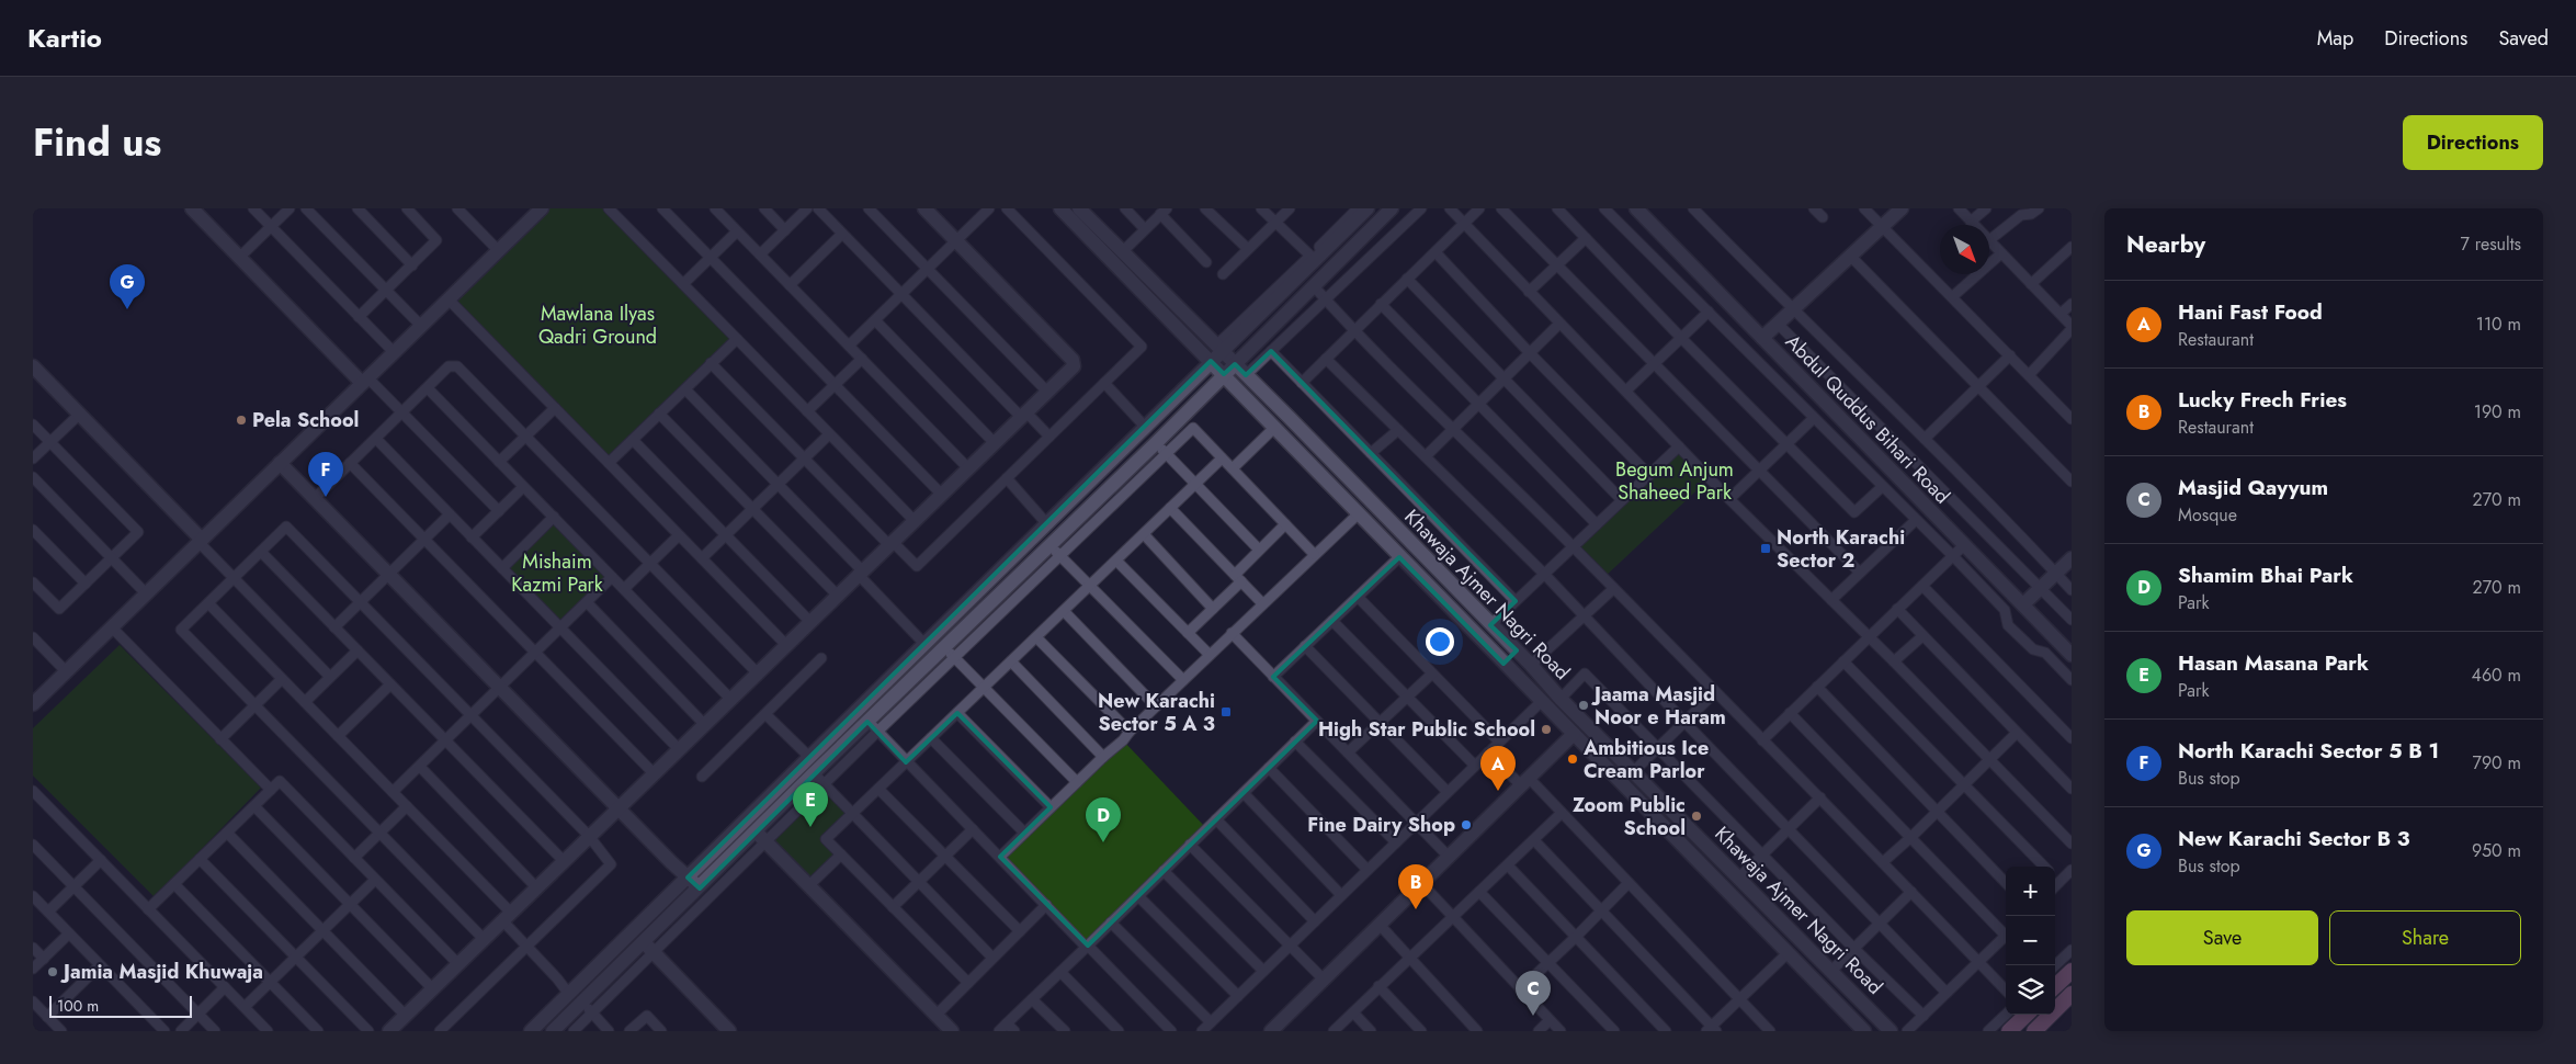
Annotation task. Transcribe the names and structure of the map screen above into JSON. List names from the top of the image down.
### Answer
{
  "streets": {
    "main road": ["Abdul Quddus Bihari Road", "Khawaja Ajmer Nagri Road"]
  },
  "parks": ["Mawlana Ilyas Qadri Ground", "Begum Anjum Shaheed Park", "Mishaim Kazmi Park"],
  "places": {
    "other": [
      "Pela School",
      "Jaama Masjid Noor e Haram",
      "High Star Public School",
      "Ambitious Ice Cream Parlor",
      "Zoom Public School",
      "Fine Dairy Shop",
      "Jamia Masjid Khuwaja"
    ],
    "transit": ["North Karachi Sector 2", "New Karachi Sector 5 A 3"]
  },
  "scale_bar": "100 m",
  "north": "bottom right",
  "page": {
    "header": "Kartio",
    "nav": ["Map", "Directions", "Saved"],
    "title": "Find us",
    "buttons": [
      "Directions",
      ["Save", "Share"]
    ],
    "heading": ["Nearby", "7 results"],
    "pins": [
      "G",
      "F",
      "A",
      "E",
      "D",
      "B",
      "C"
    ],
    "list": [
      {
        "mark": "A",
        "name": "Hani Fast Food",
        "note": "Restaurant",
        "value": "110 m"
      },
      {
        "mark": "B",
        "name": "Lucky Frech Fries",
        "note": "Restaurant",
        "value": "190 m"
      },
      {
        "mark": "C",
        "name": "Masjid Qayyum",
        "note": "Mosque",
        "value": "270 m"
      },
      {
        "mark": "D",
        "name": "Shamim Bhai Park",
        "note": "Park",
        "value": "270 m"
      },
      {
        "mark": "E",
        "name": "Hasan Masana Park",
        "note": "Park",
        "value": "460 m"
      },
      {
        "mark": "F",
        "name": "North Karachi Sector 5 B 1",
        "note": "Bus stop",
        "value": "790 m"
      },
      {
        "mark": "G",
        "name": "New Karachi Sector B 3",
        "note": "Bus stop",
        "value": "950 m"
      }
    ],
    "map_buttons": ["+", "−"],
    "scale": "100 m"
  }
}
